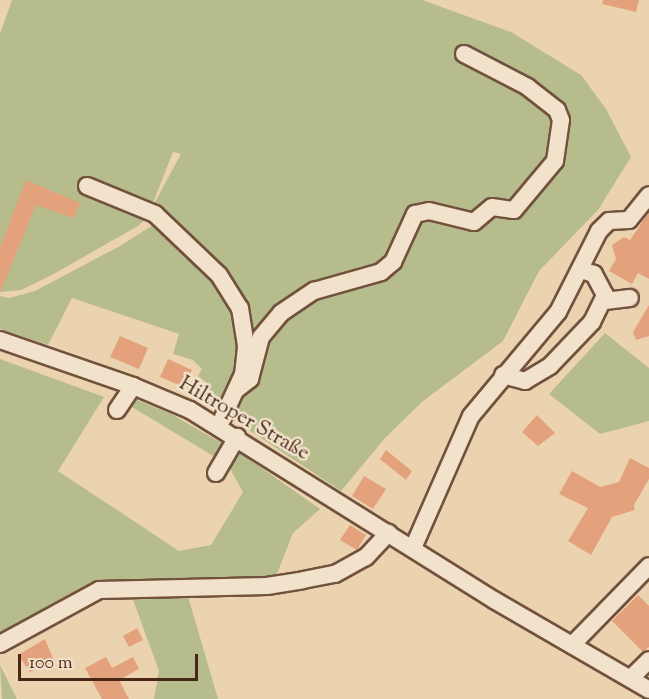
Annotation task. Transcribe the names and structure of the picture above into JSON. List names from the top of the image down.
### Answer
{
  "streets": {
    "street": ["Hiltroper Straße"]
  },
  "scale_bar": "100 m"
}
